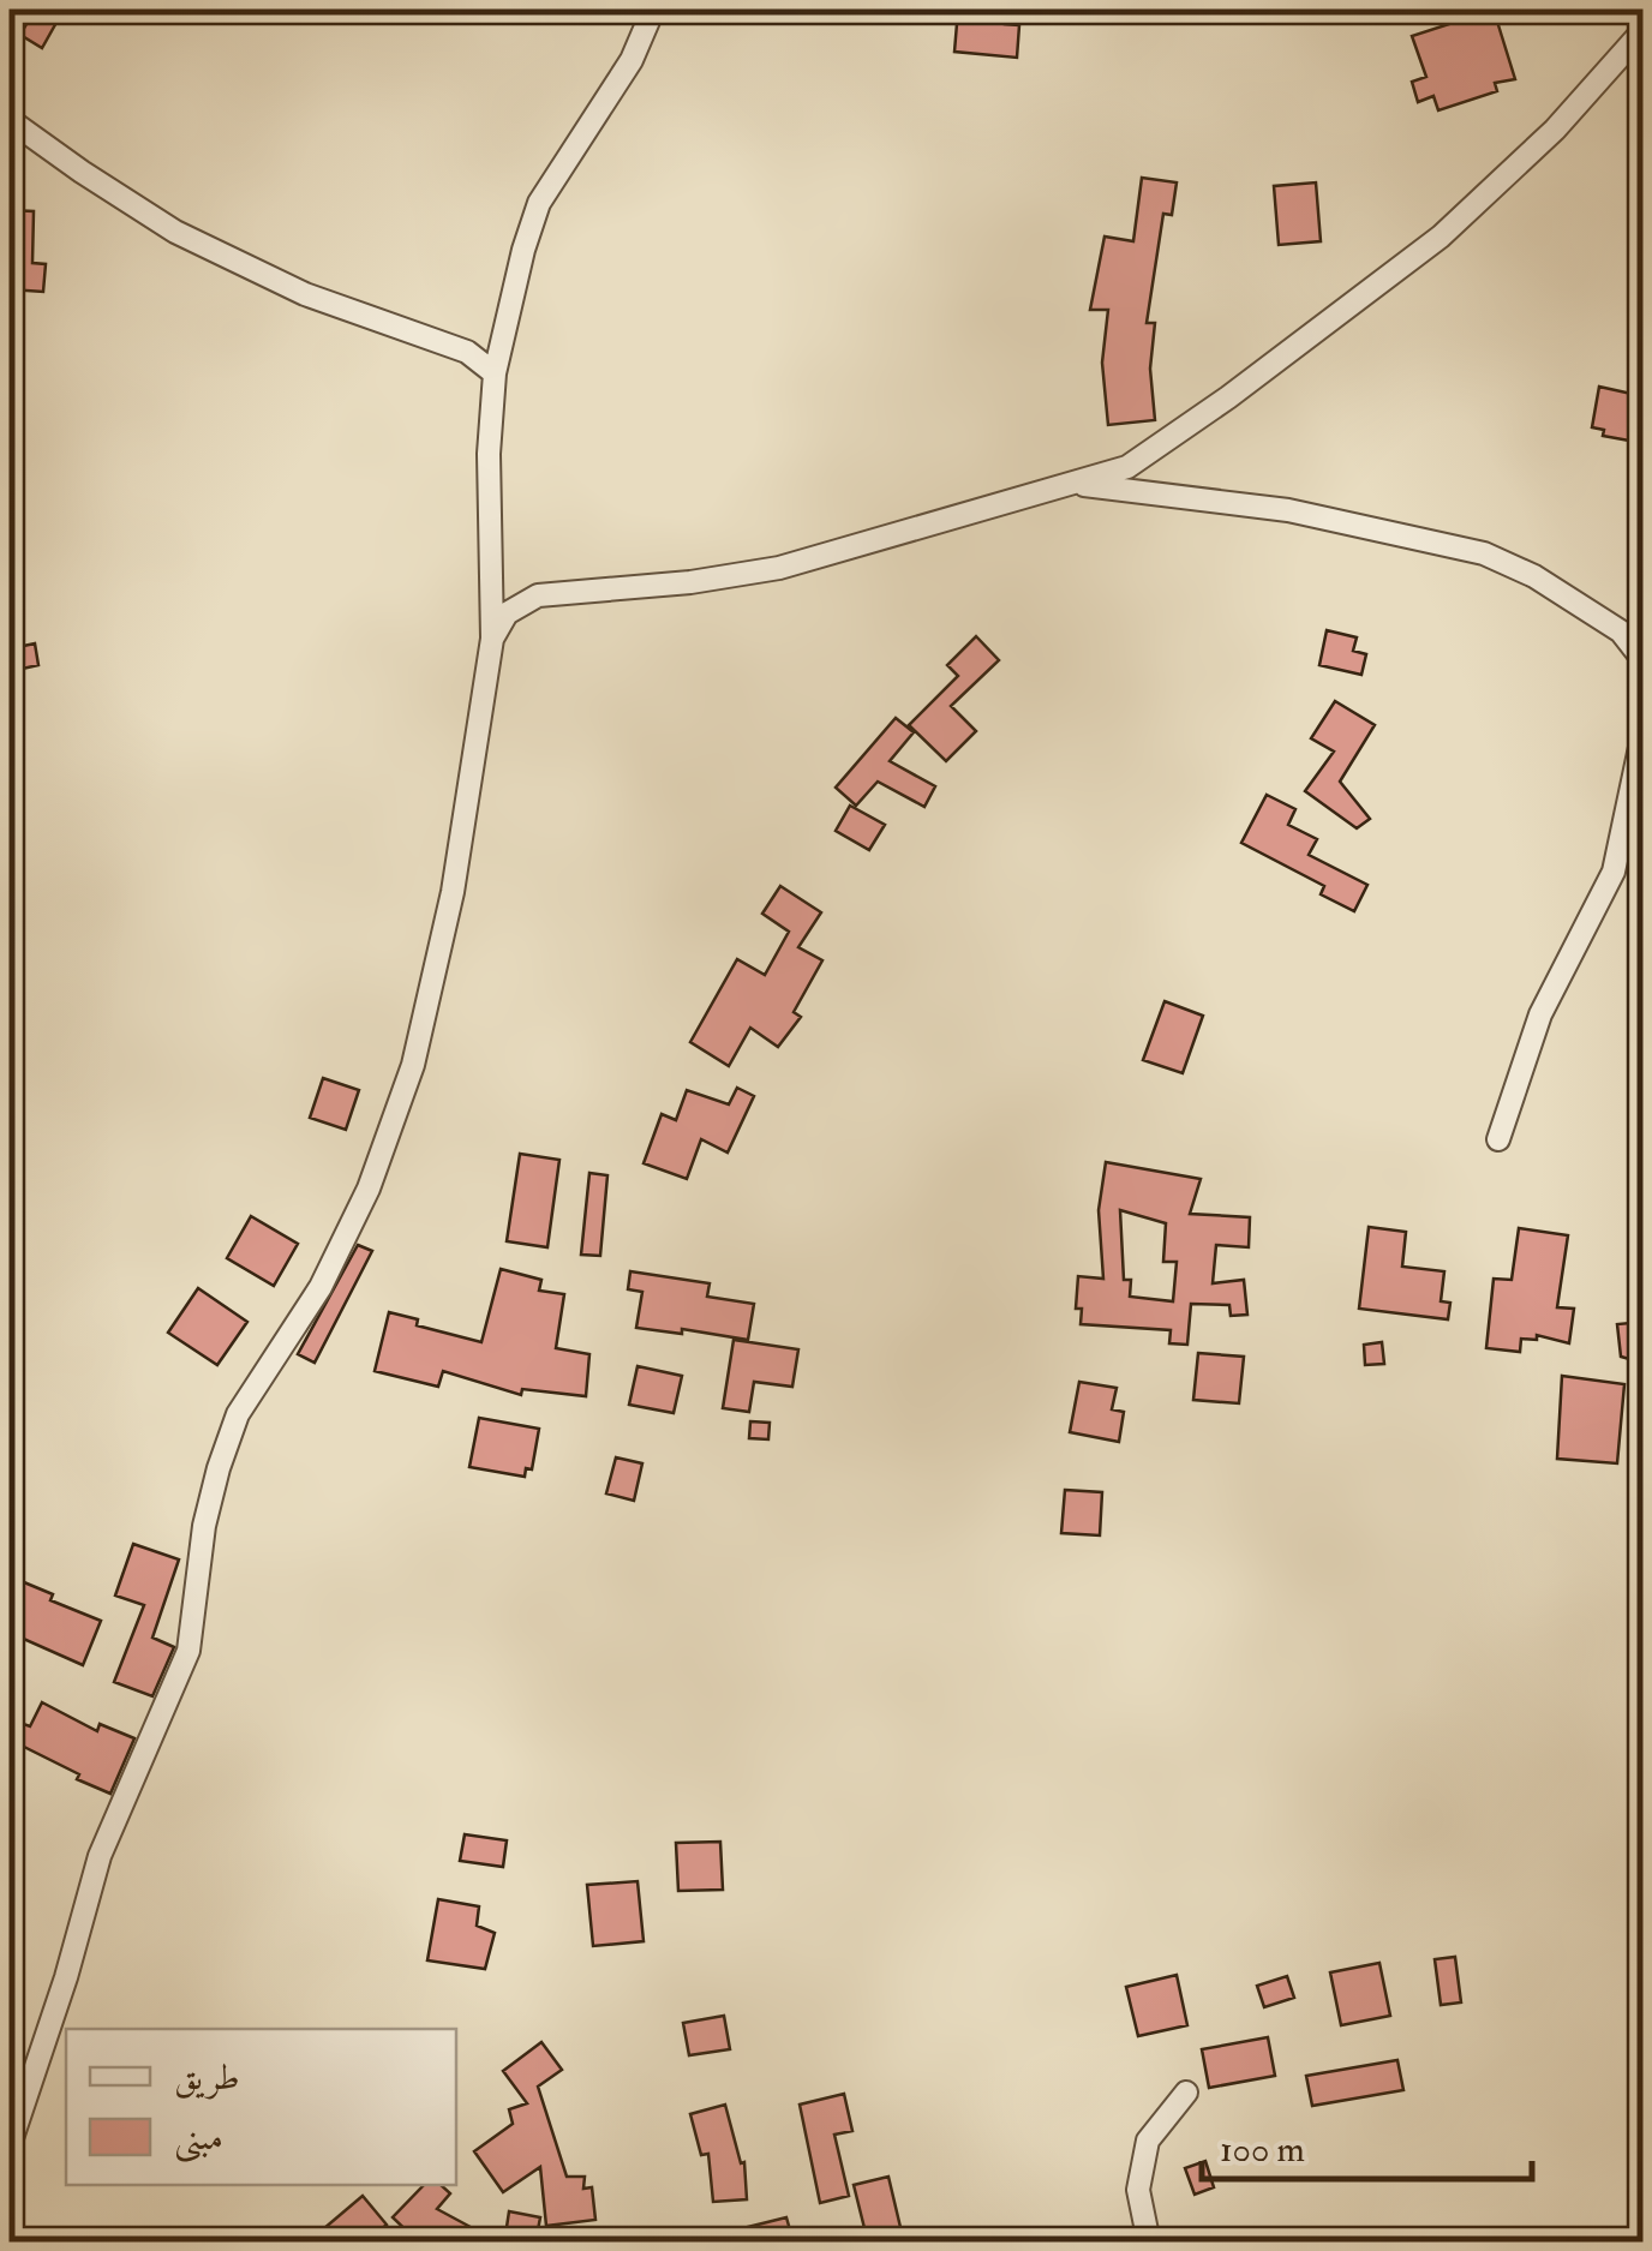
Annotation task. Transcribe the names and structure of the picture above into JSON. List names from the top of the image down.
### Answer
{
  "legend": ["طريق", "مبنى"],
  "scale_bar": "100 m"
}
